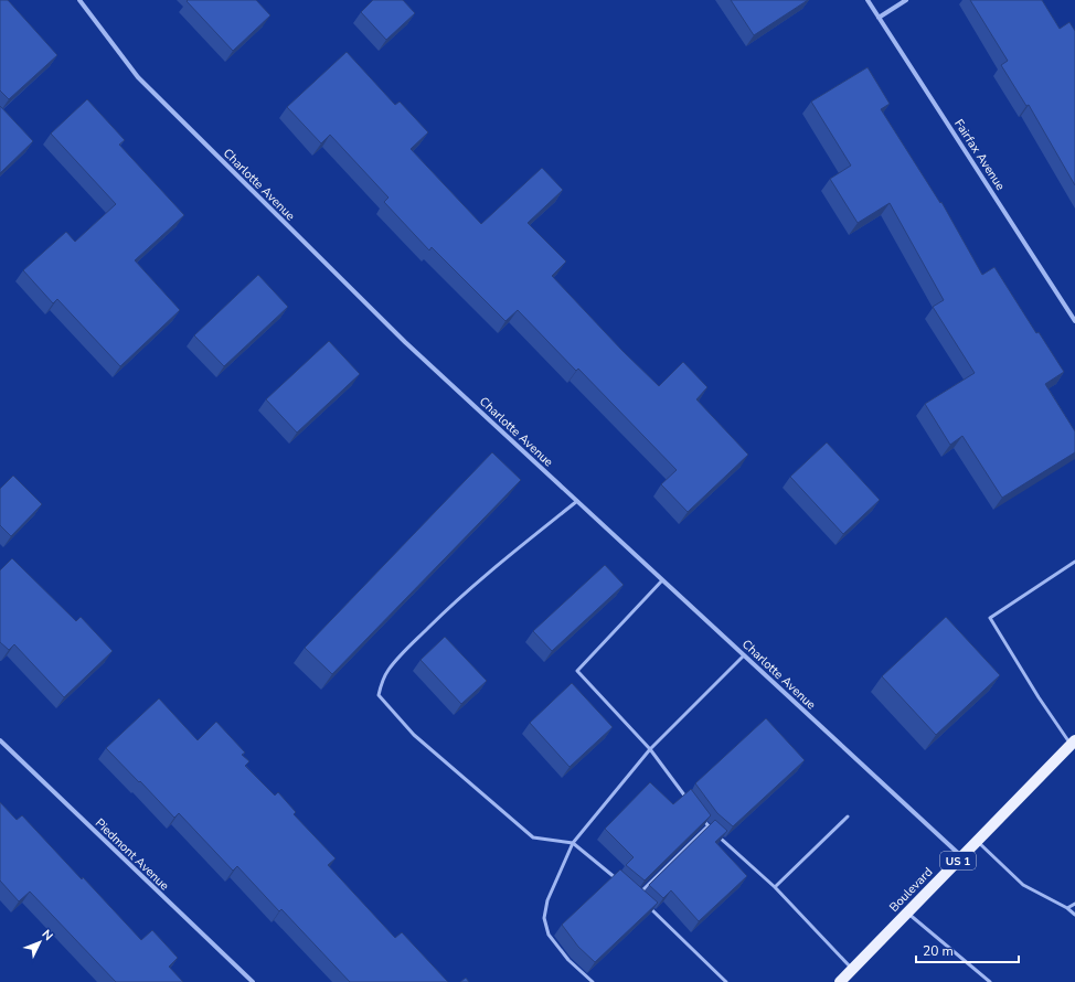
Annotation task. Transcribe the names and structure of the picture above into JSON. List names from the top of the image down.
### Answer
{
  "streets": {
    "main road": ["US 1", "Boulevard"],
    "street": ["Fairfax Avenue", "Charlotte Avenue", "Piedmont Avenue"]
  },
  "crossings": [
    ["Charlotte Avenue", "Boulevard"]
  ],
  "scale_bar": "20 m",
  "north": "top right"
}
